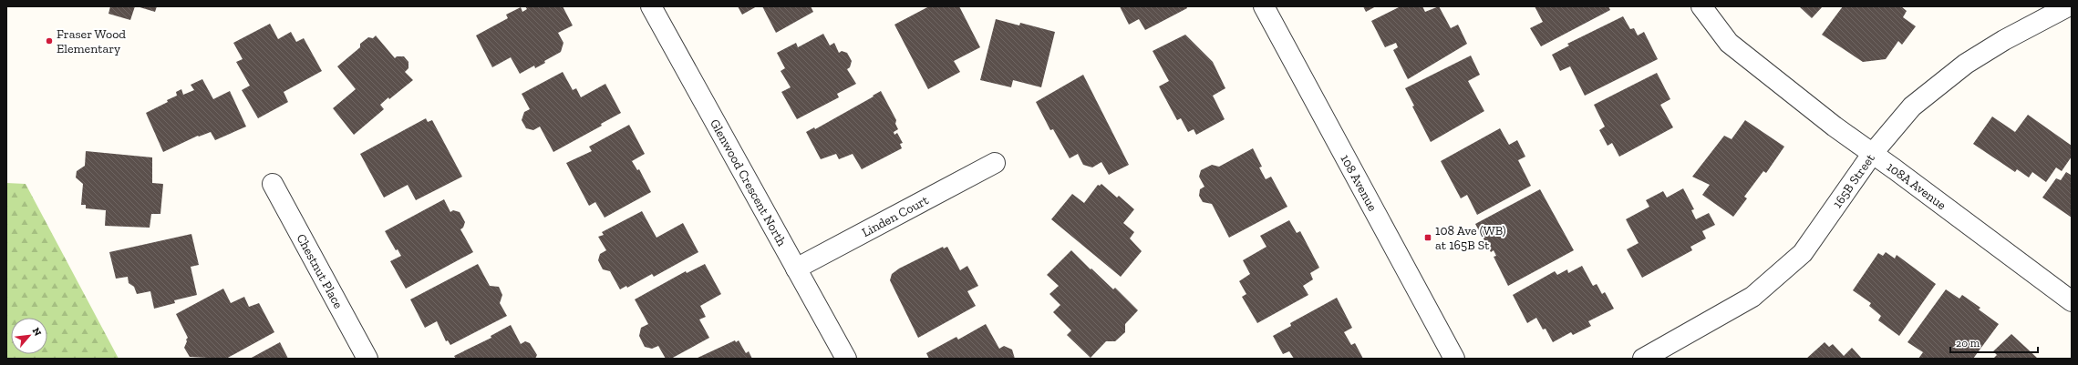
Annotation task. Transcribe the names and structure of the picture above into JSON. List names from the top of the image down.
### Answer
{
  "streets": {
    "street": [
      "165B Street",
      "108 Avenue",
      "Glenwood Crescent North",
      "108A Avenue",
      "Linden Court",
      "Chestnut Place"
    ]
  },
  "crossings": [
    ["165B Street", "108A Avenue"],
    ["Glenwood Crescent North", "Linden Court"]
  ],
  "places": {
    "other": ["Fraser Wood Elementary"],
    "transit": ["108 Ave (WB) at 165B St"]
  },
  "scale_bar": "20 m",
  "north": "top right"
}
